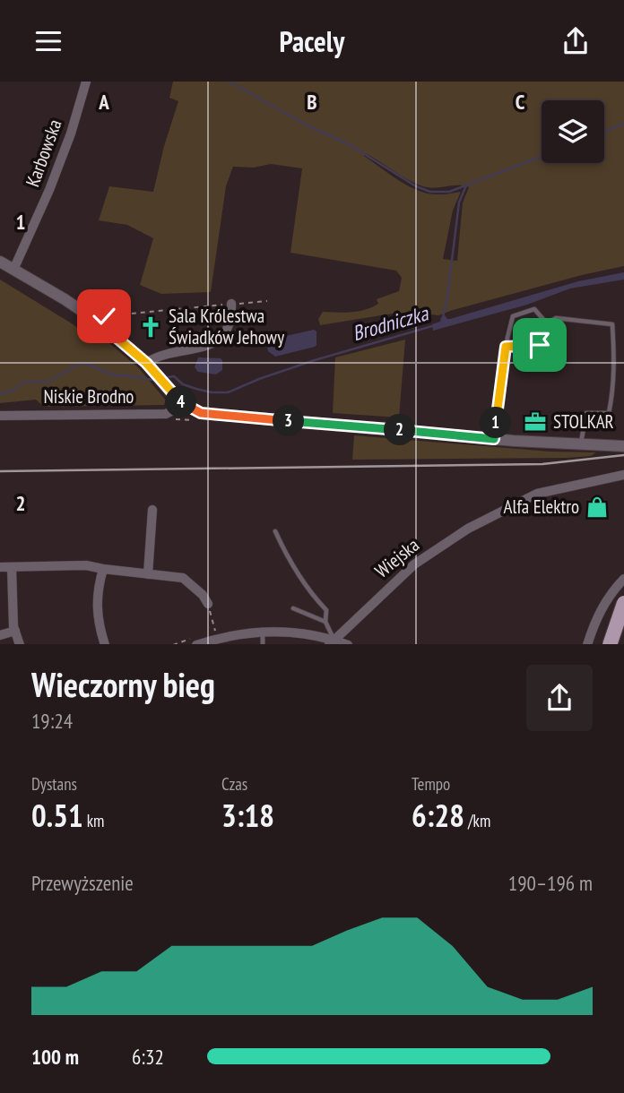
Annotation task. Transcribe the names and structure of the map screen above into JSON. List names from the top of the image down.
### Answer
{
  "streets": {
    "street": ["Karbowska", "Niskie Brodno", "Wiejska"]
  },
  "water": ["Brodniczka"],
  "places": {
    "church": ["Sala Królestwa Świadków Jehowy"],
    "office": ["STOLKAR"],
    "shop": ["Alfa Elektro"]
  },
  "page": {
    "header": "Pacely",
    "pins": [
      "4",
      "3",
      "1",
      "2"
    ],
    "heading": ["Wieczorny bieg", "19:24"],
    "stats": [
      ["Dystans", "0.51 km"],
      ["Czas", "3:18"],
      ["Tempo", "6:28 /km"]
    ],
    "chart": ["Przewyższenie", "190–196 m"],
    "list": [
      {
        "name": "100 m",
        "note": "6:32"
      }
    ]
  },
  "grid": {
    "columns": ["A", "B", "C"],
    "rows": ["1", "2"]
  }
}
